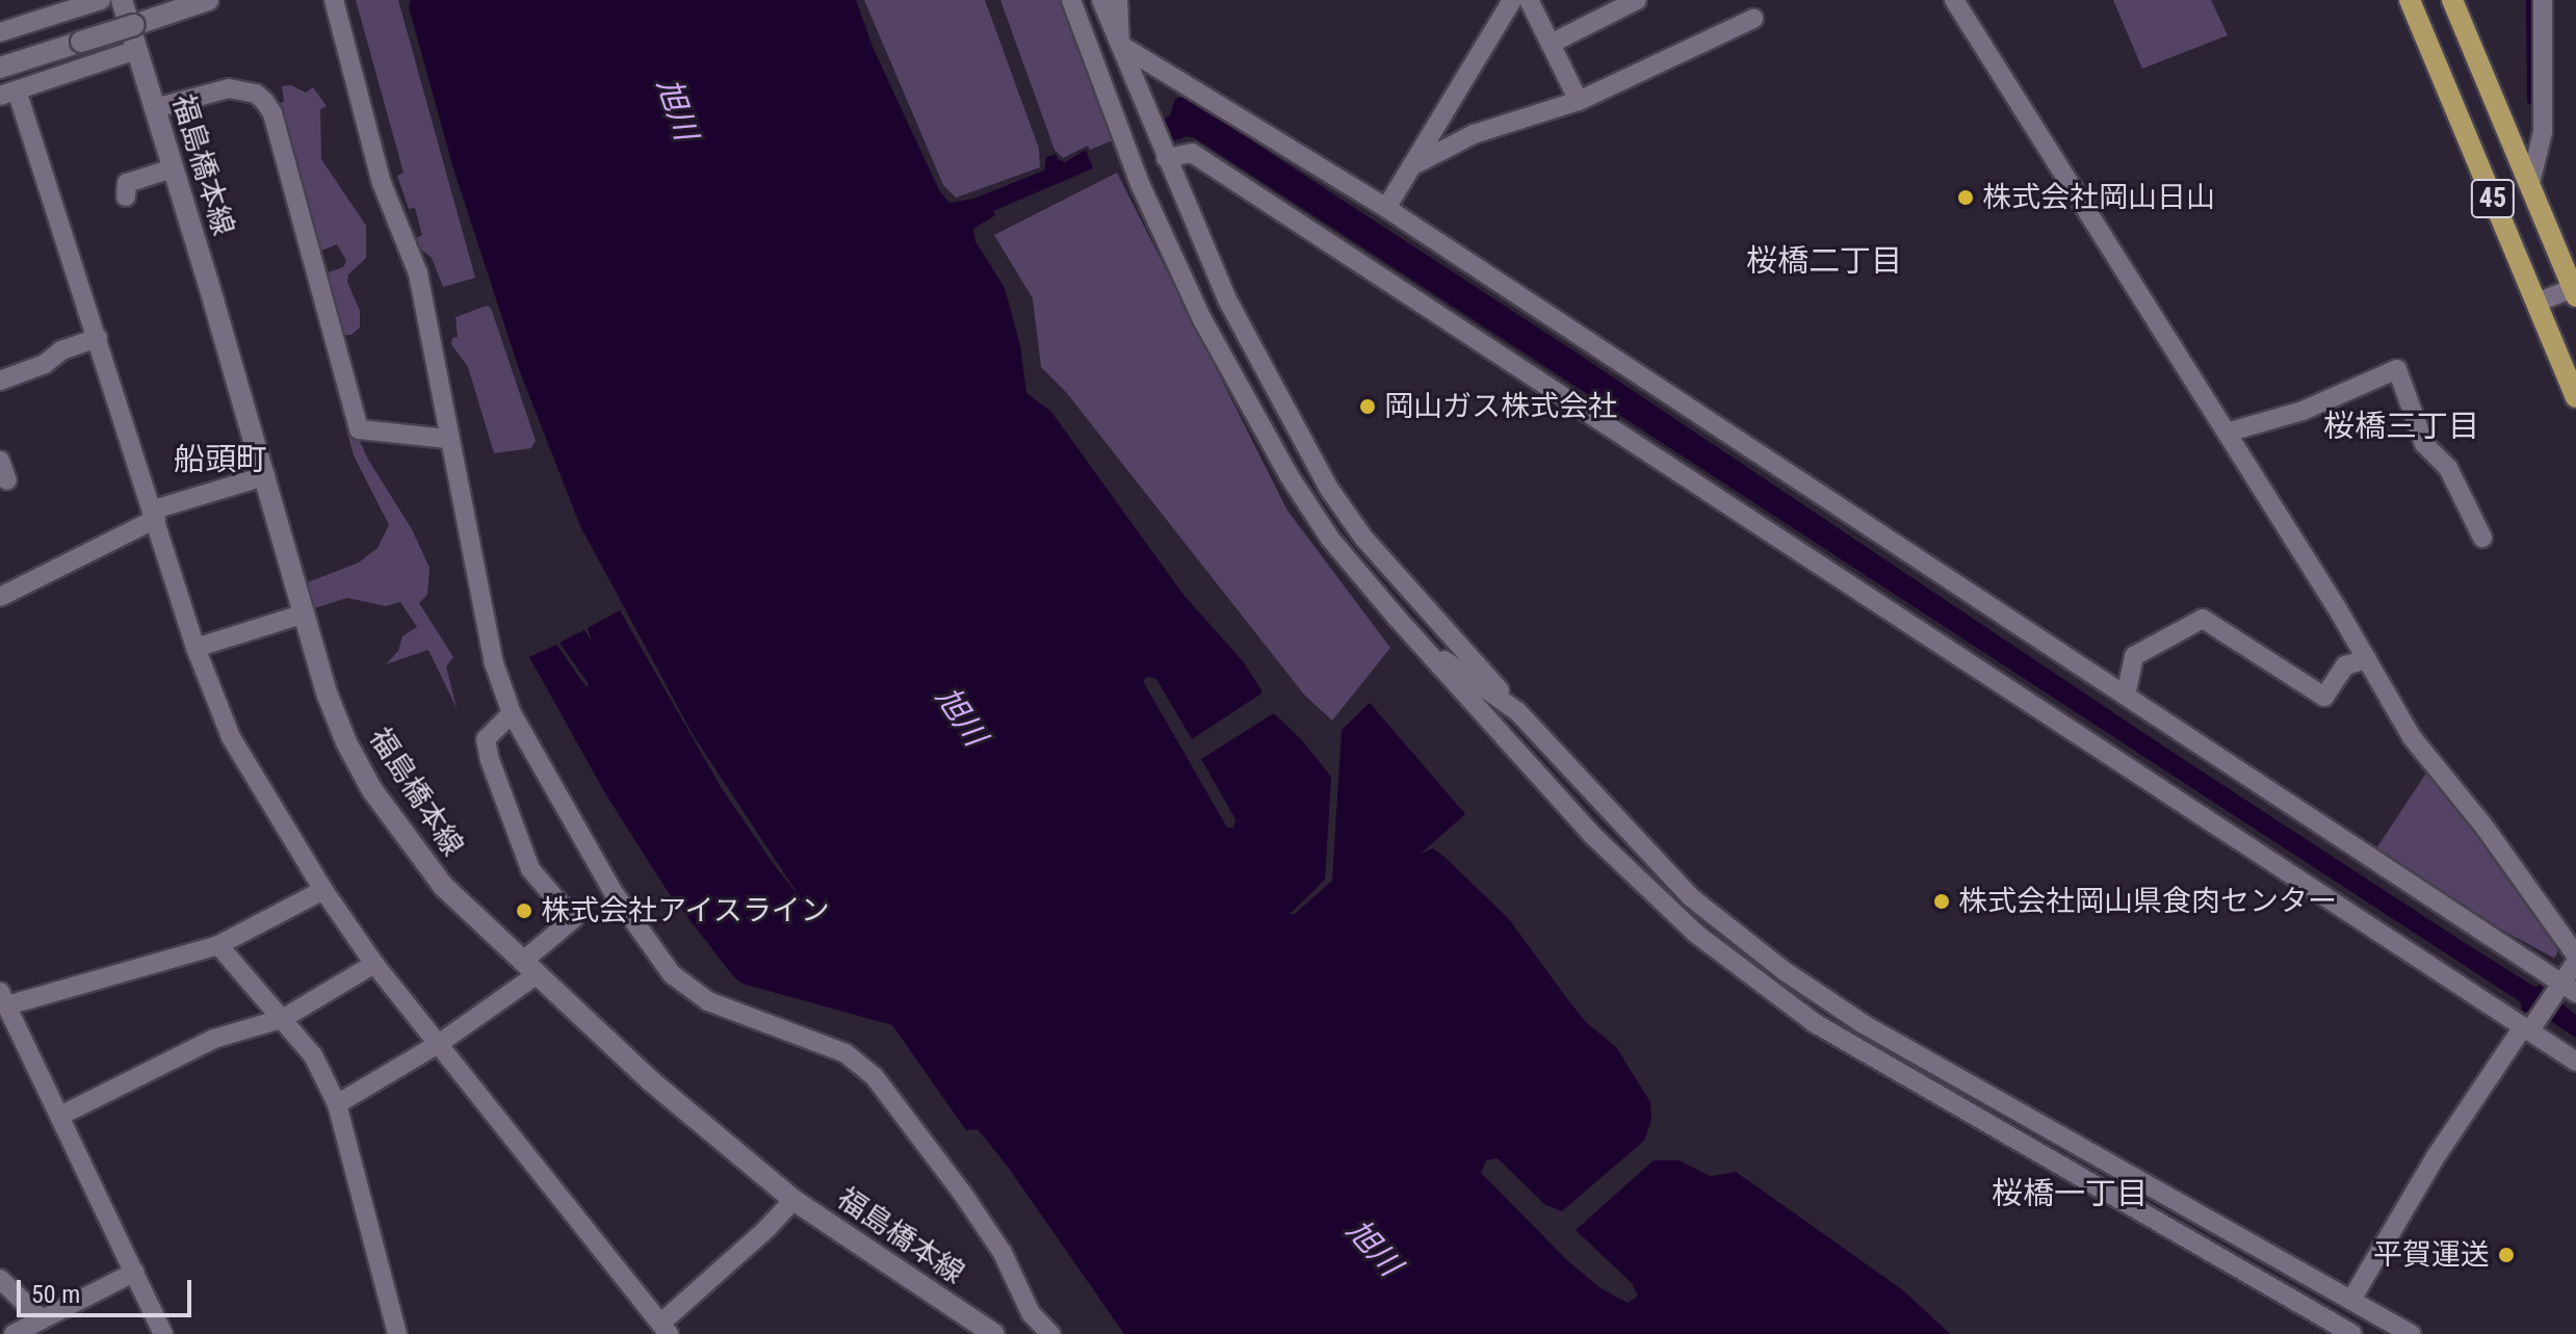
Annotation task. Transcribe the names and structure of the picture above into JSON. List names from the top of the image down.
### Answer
{
  "streets": {
    "main road": ["福島橋本線", "45"]
  },
  "districts": [
    "桜橋二丁目",
    "桜橋三丁目",
    "船頭町",
    "桜橋一丁目"
  ],
  "water": ["旭川"],
  "places": [
    "株式会社岡山日山",
    "岡山ガス株式会社",
    "株式会社岡山県食肉センター",
    "株式会社アイスライン",
    "平賀運送"
  ],
  "scale_bar": "50 m"
}
